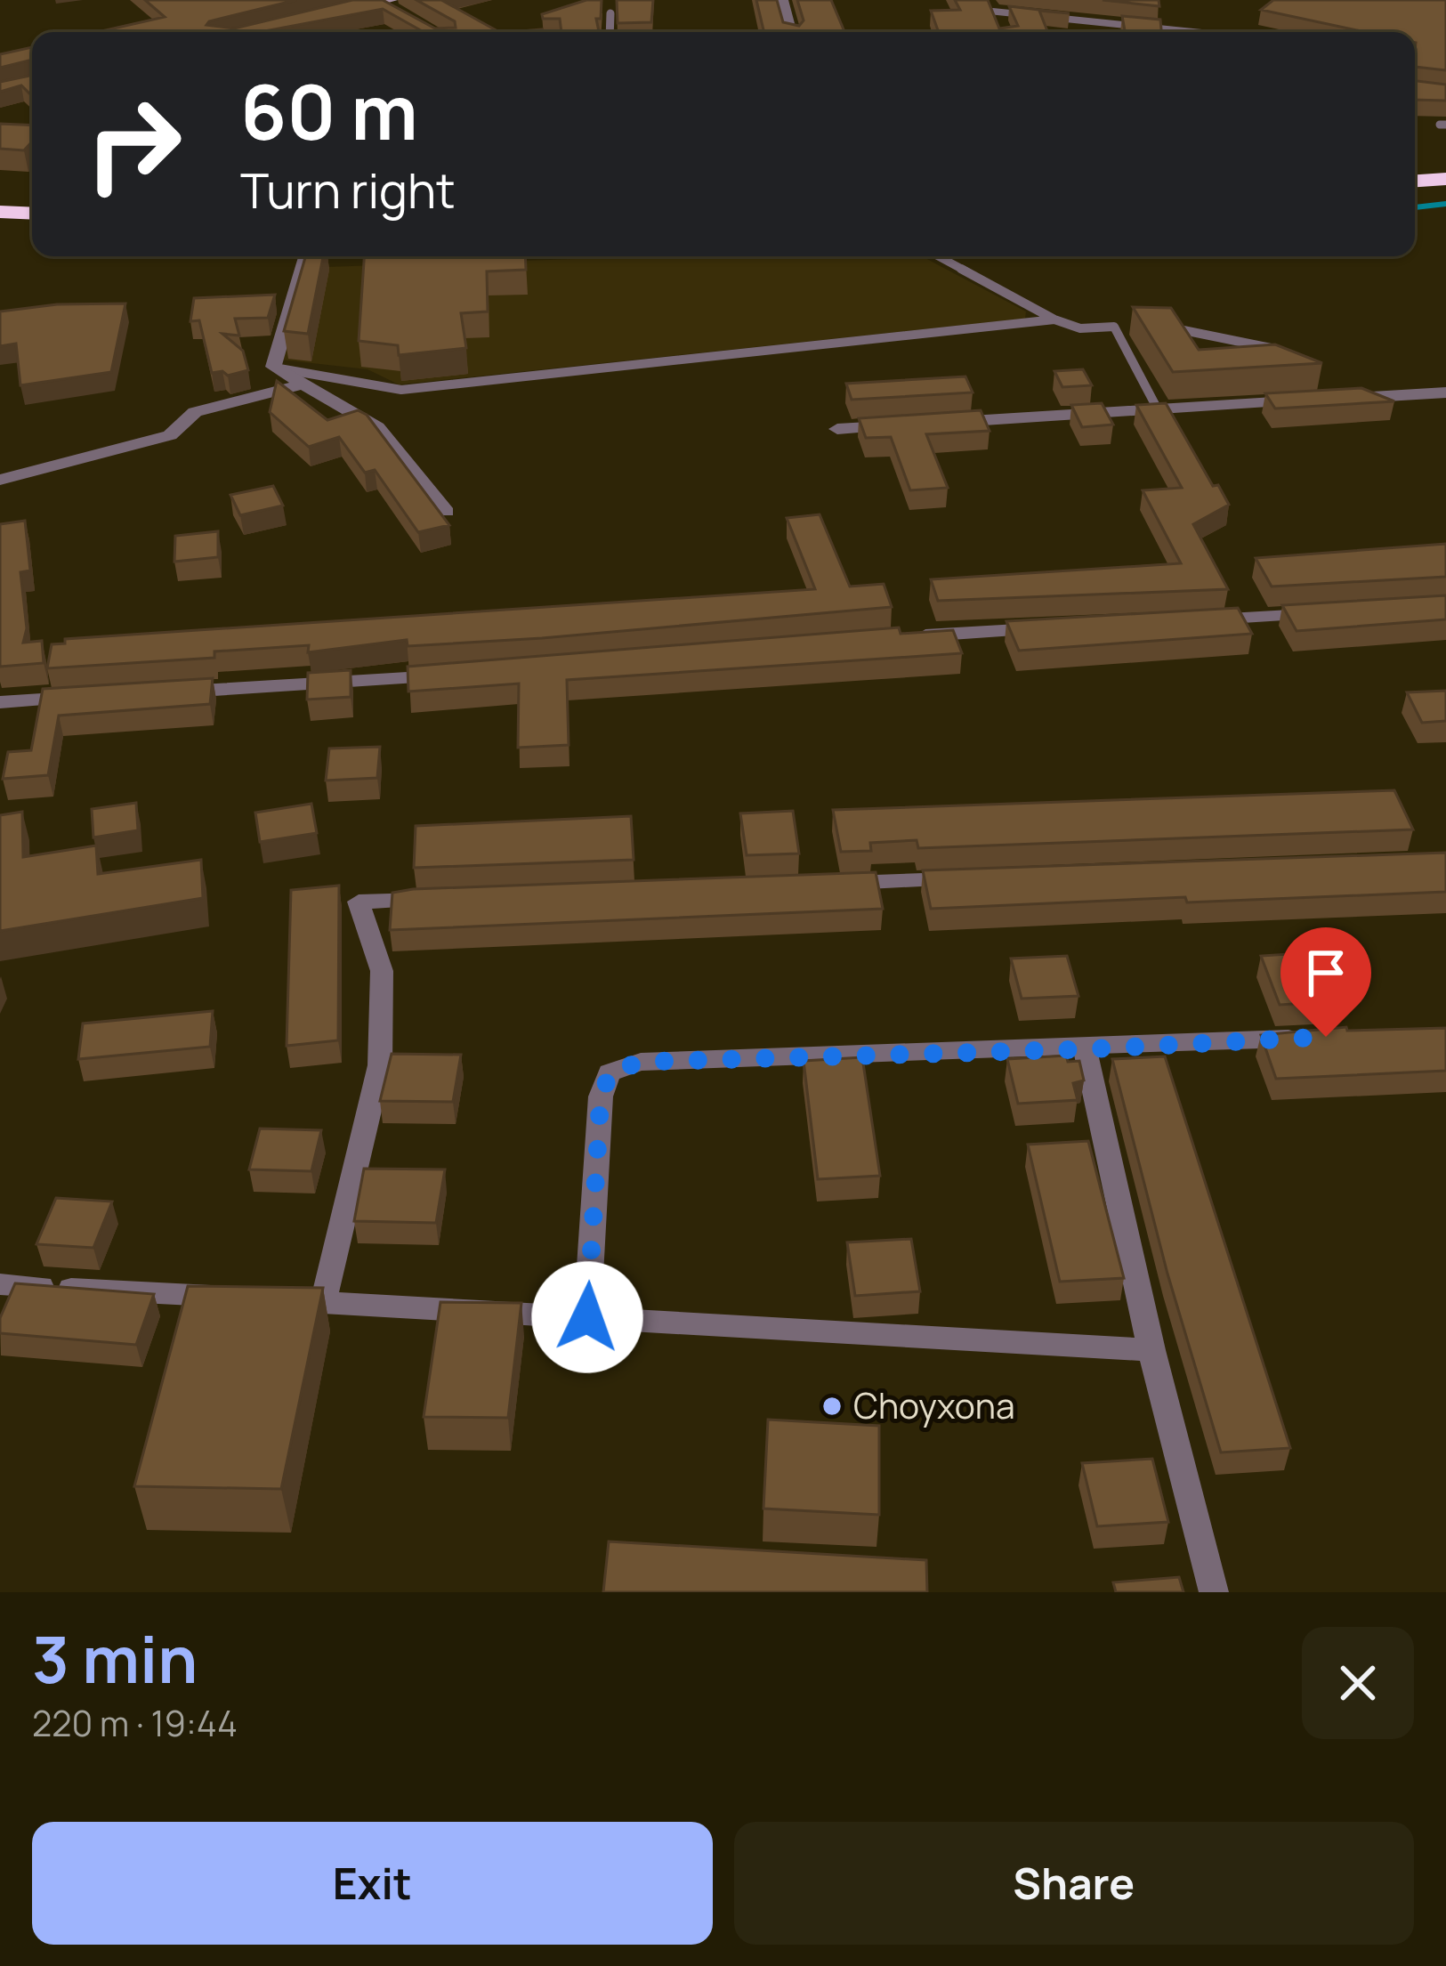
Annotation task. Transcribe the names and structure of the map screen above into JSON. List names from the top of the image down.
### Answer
{
  "places": ["Choyxona"],
  "page": {
    "turn": ["60 m", "Turn right"],
    "heading": ["3 min", "220 m · 19:44"],
    "buttons": ["Exit", "Share"]
  }
}
